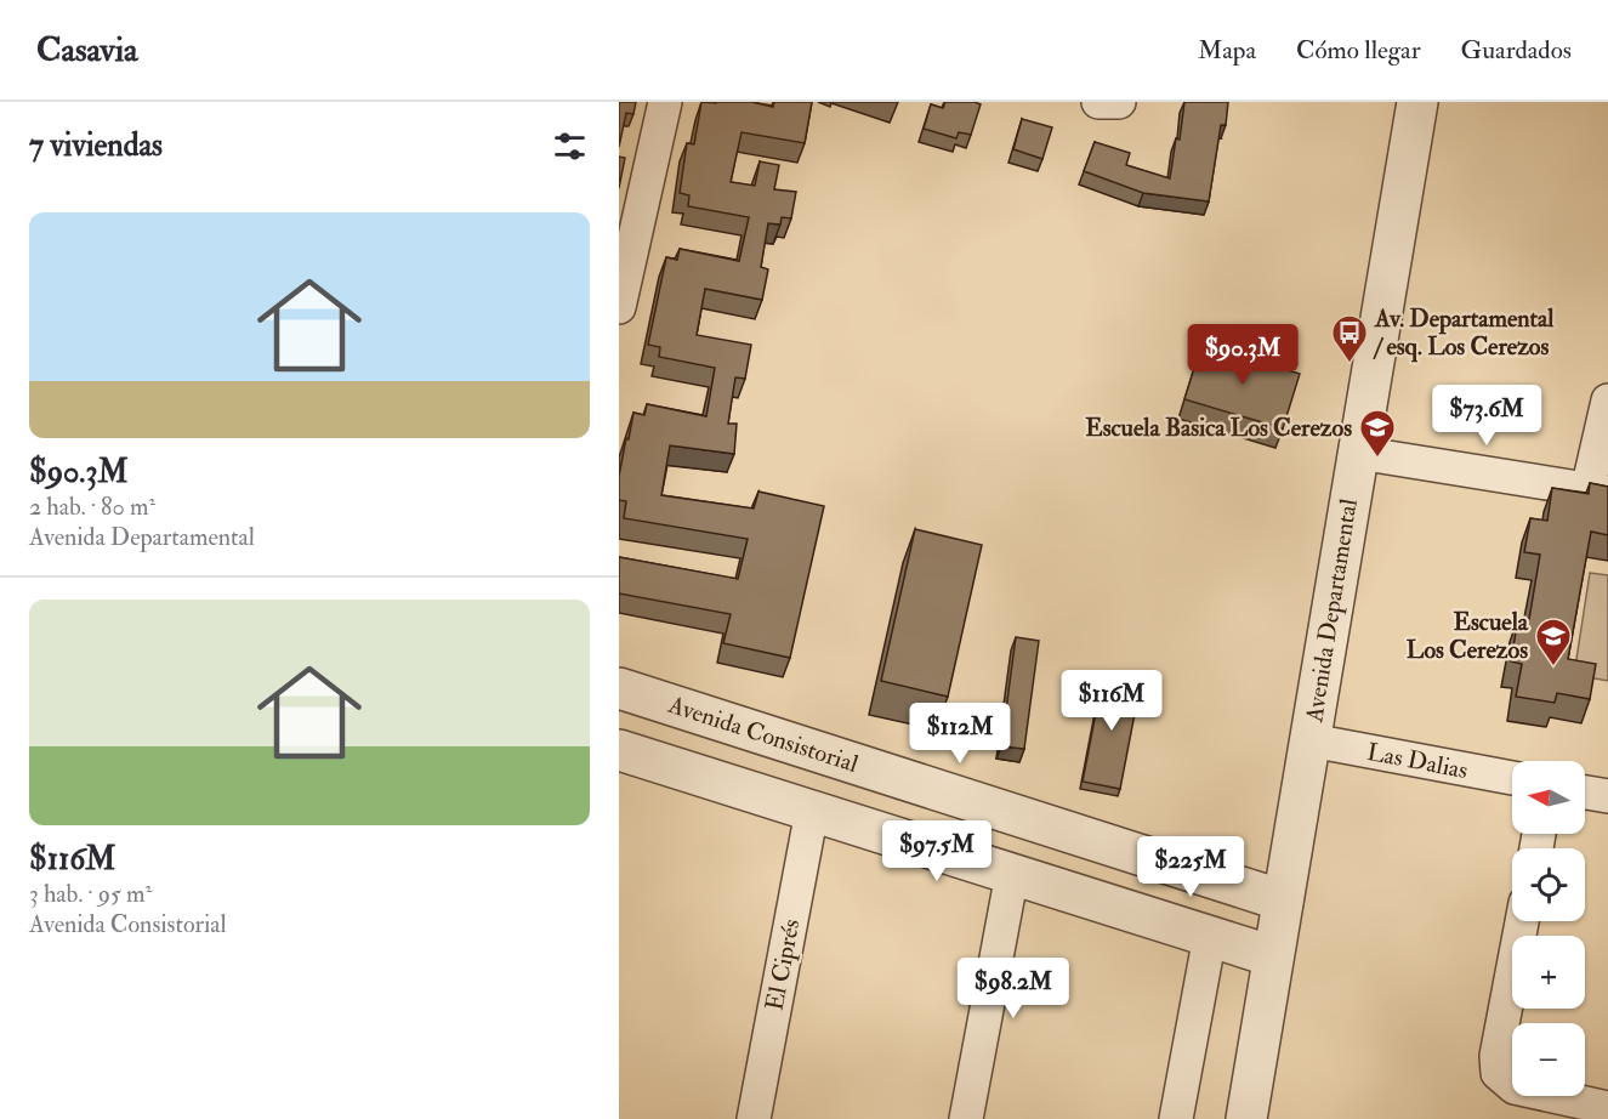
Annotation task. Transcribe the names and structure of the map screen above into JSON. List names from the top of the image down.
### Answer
{
  "streets": {
    "street": [
      "Avenida Departamental",
      "Avenida Consistorial",
      "Las Dalias",
      "El Ciprés"
    ]
  },
  "crossings": [
    ["Avenida Departamental", "Avenida Consistorial"],
    ["Avenida Departamental", "Las Dalias"]
  ],
  "places": {
    "bus stop": ["Av. Departamental / esq. Los Cerezos"],
    "school or university": ["Escuela Basica Los Cerezos", "Escuela Los Cerezos"]
  },
  "north": "left",
  "page": {
    "header": "Casavia",
    "nav": ["Mapa", "Cómo llegar", "Guardados"],
    "heading": "7 viviendas",
    "list": [
      {
        "name": "$90.3M",
        "note": "2 hab. · 80 m² · Avenida Departamental"
      },
      {
        "name": "$116M",
        "note": "3 hab. · 95 m² · Avenida Consistorial"
      }
    ],
    "price": [
      "$90.3M",
      "$73.6M",
      "$116M",
      "$112M",
      "$97.5M",
      "$225M",
      "$98.2M"
    ],
    "map_buttons": ["+", "−"]
  }
}
